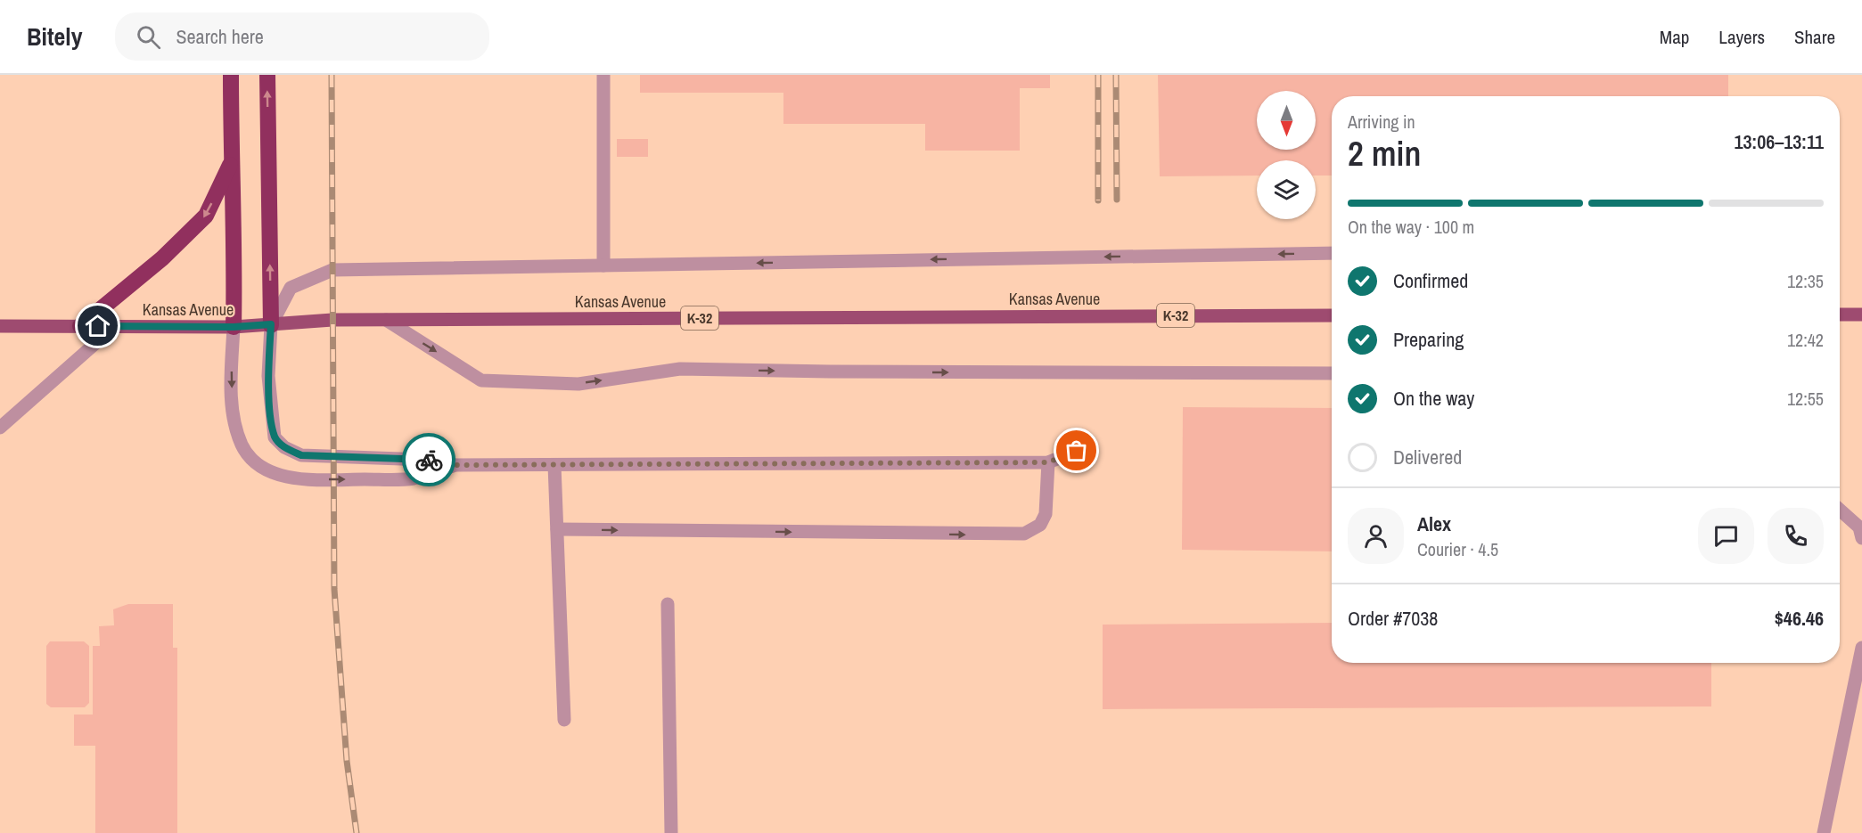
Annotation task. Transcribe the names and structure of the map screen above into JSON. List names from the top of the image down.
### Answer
{
  "streets": {
    "main road": ["Kansas Avenue", "K-32"]
  },
  "north": "bottom",
  "page": {
    "header": "Bitely",
    "search": "Search here",
    "nav": ["Map", "Layers", "Share"],
    "heading": ["2 min", "Arriving in", "13:06–13:11"],
    "panel": [
      "Alex",
      "Courier · 4.5",
      "Order #7038",
      "$46.46"
    ],
    "bar": "On the way · 100 m",
    "list": [
      ["Confirmed", "12:35"],
      ["Preparing", "12:42"],
      ["On the way", "12:55"],
      "Delivered"
    ]
  }
}
